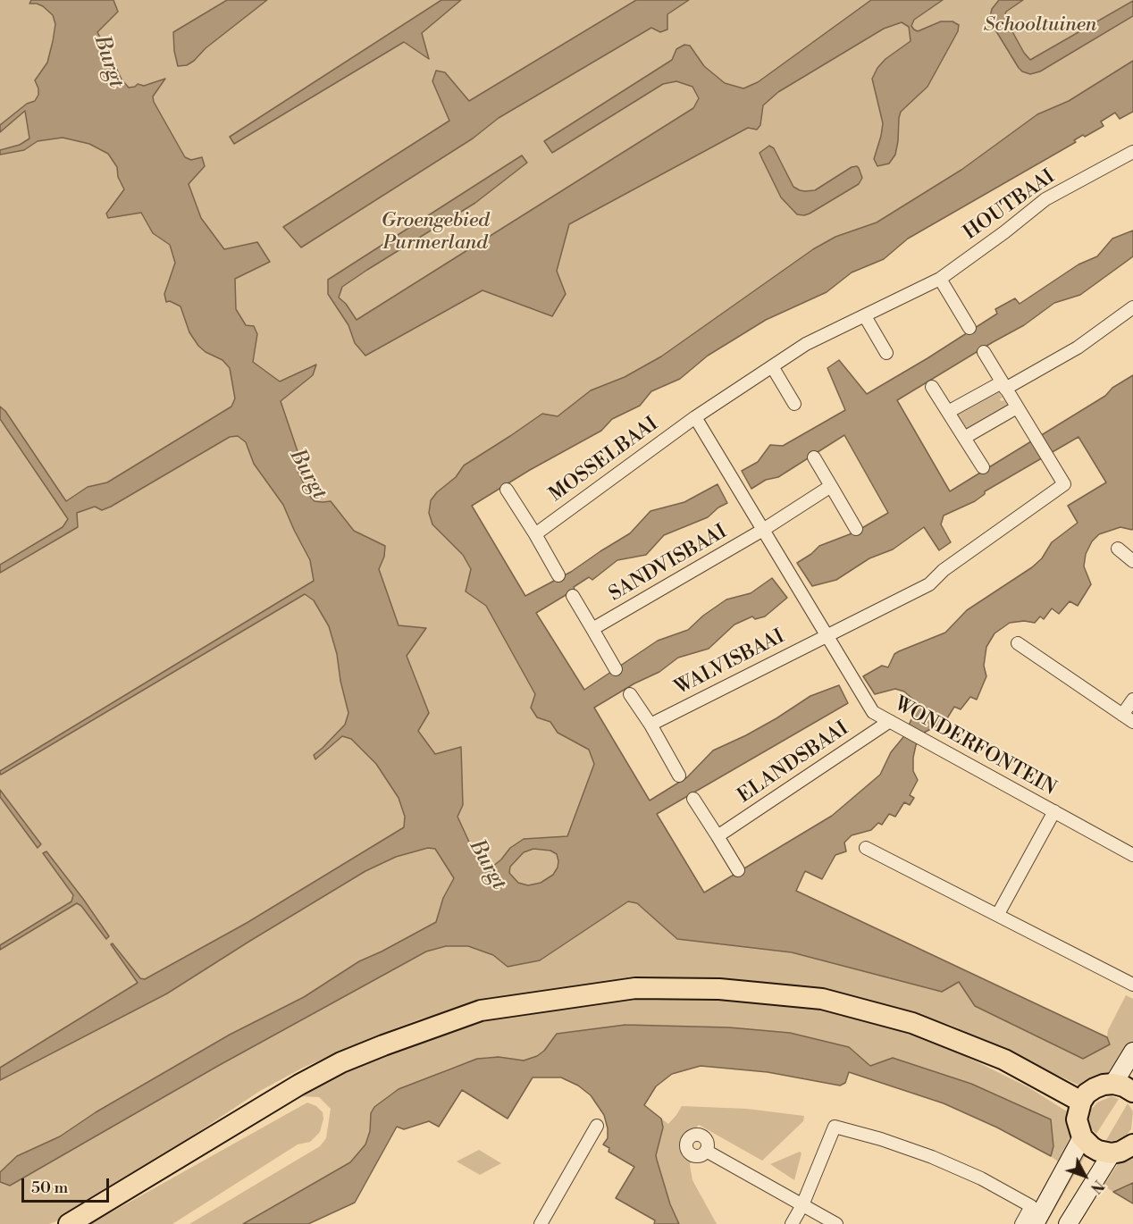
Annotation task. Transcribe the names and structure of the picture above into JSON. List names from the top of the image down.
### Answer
{
  "streets": {
    "street": [
      "HOUTBAAI",
      "MOSSELBAAI",
      "SANDVISBAAI",
      "WALVISBAAI",
      "WONDERFONTEIN",
      "ELANDSBAAI"
    ]
  },
  "crossings": [
    ["HOUTBAAI", "MOSSELBAAI"],
    ["HOUTBAAI", "WONDERFONTEIN"],
    ["MOSSELBAAI", "WONDERFONTEIN"],
    ["SANDVISBAAI", "WONDERFONTEIN"],
    ["WALVISBAAI", "WONDERFONTEIN"],
    ["WONDERFONTEIN", "ELANDSBAAI"]
  ],
  "water": ["Burgt"],
  "parks": ["Schooltuinen", "Groengebied Purmerland"],
  "scale_bar": "50 m",
  "north": "bottom right"
}
